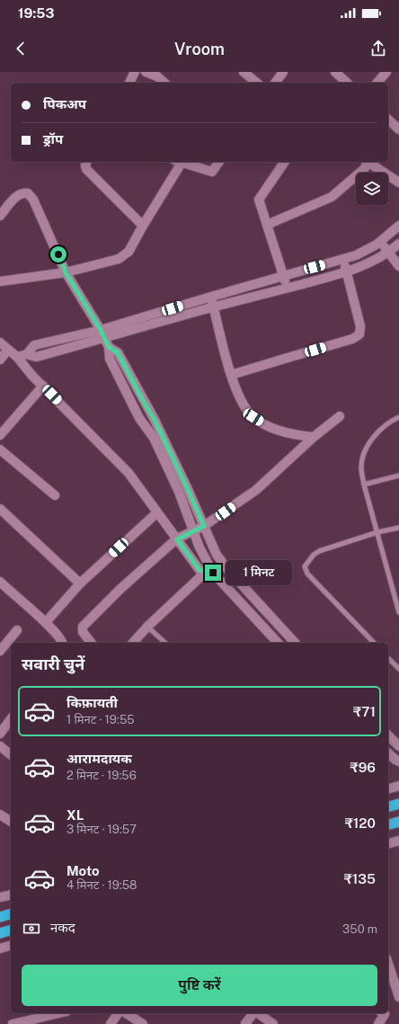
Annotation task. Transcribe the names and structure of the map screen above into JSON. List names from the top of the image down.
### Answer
{
  "page": {
    "status": "19:53",
    "header": "Vroom",
    "banner": ["पिकअप", "ड्रॉप"],
    "bubble": "1 मिनट",
    "heading": "सवारी चुनें",
    "list": [
      {
        "name": "किफ़ायती",
        "note": "1 मिनट · 19:55",
        "value": "₹71"
      },
      {
        "name": "आरामदायक",
        "note": "2 मिनट · 19:56",
        "value": "₹96"
      },
      {
        "name": "XL",
        "note": "3 मिनट · 19:57",
        "value": "₹120"
      },
      {
        "name": "Moto",
        "note": "4 मिनट · 19:58",
        "value": "₹135"
      }
    ],
    "pay": ["नकद", "350 m"],
    "buttons": "पुष्टि करें"
  }
}
